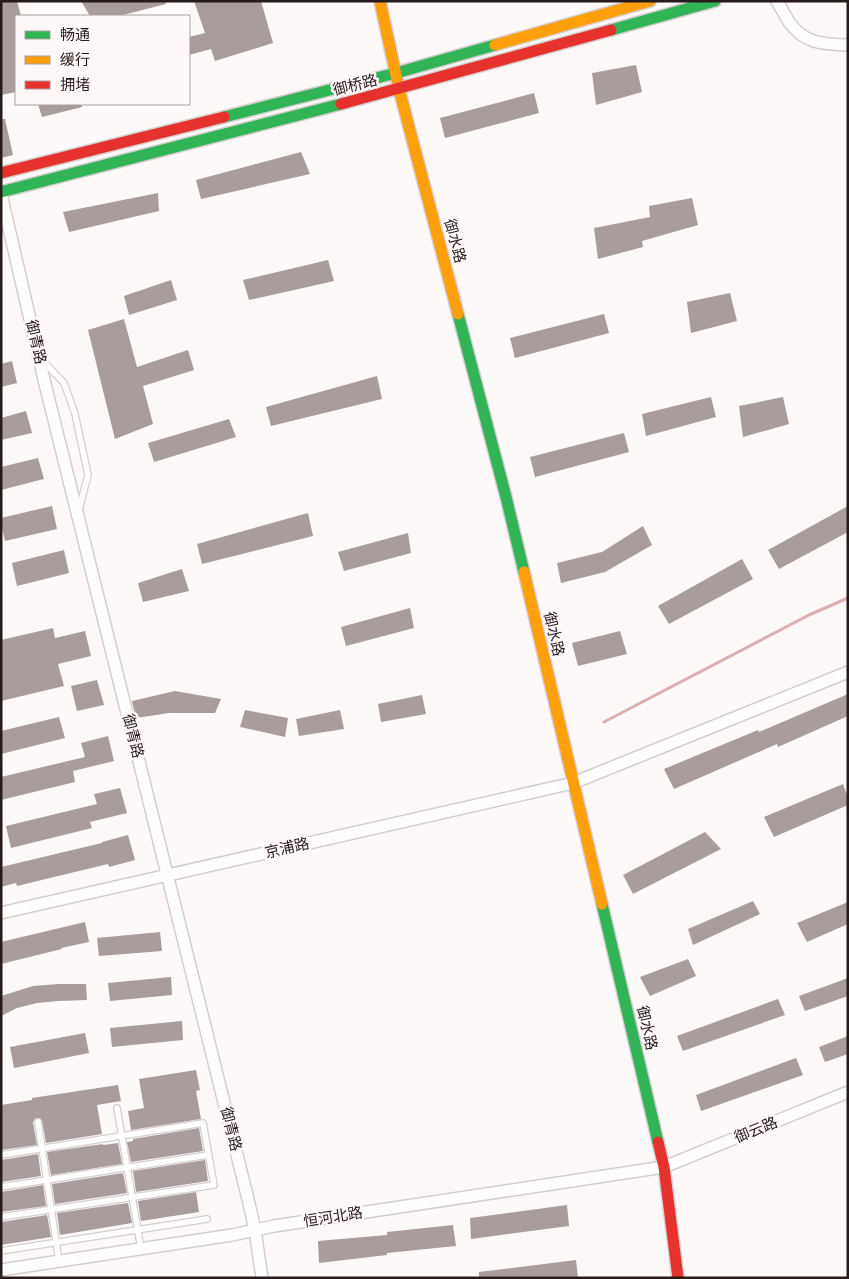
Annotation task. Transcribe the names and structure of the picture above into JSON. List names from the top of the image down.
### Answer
{
  "streets": {
    "main road": ["御桥路", "御水路"],
    "street": [
      "御青路",
      "京浦路",
      "御云路",
      "恒河北路"
    ]
  },
  "crossings": [
    ["御桥路", "御水路"],
    ["御桥路", "御青路"],
    ["御水路", "京浦路"],
    ["御水路", "御云路"],
    ["御水路", "恒河北路"],
    ["御青路", "京浦路"],
    ["御青路", "恒河北路"],
    ["御云路", "恒河北路"]
  ],
  "legend": ["畅通", "缓行", "拥堵"]
}
